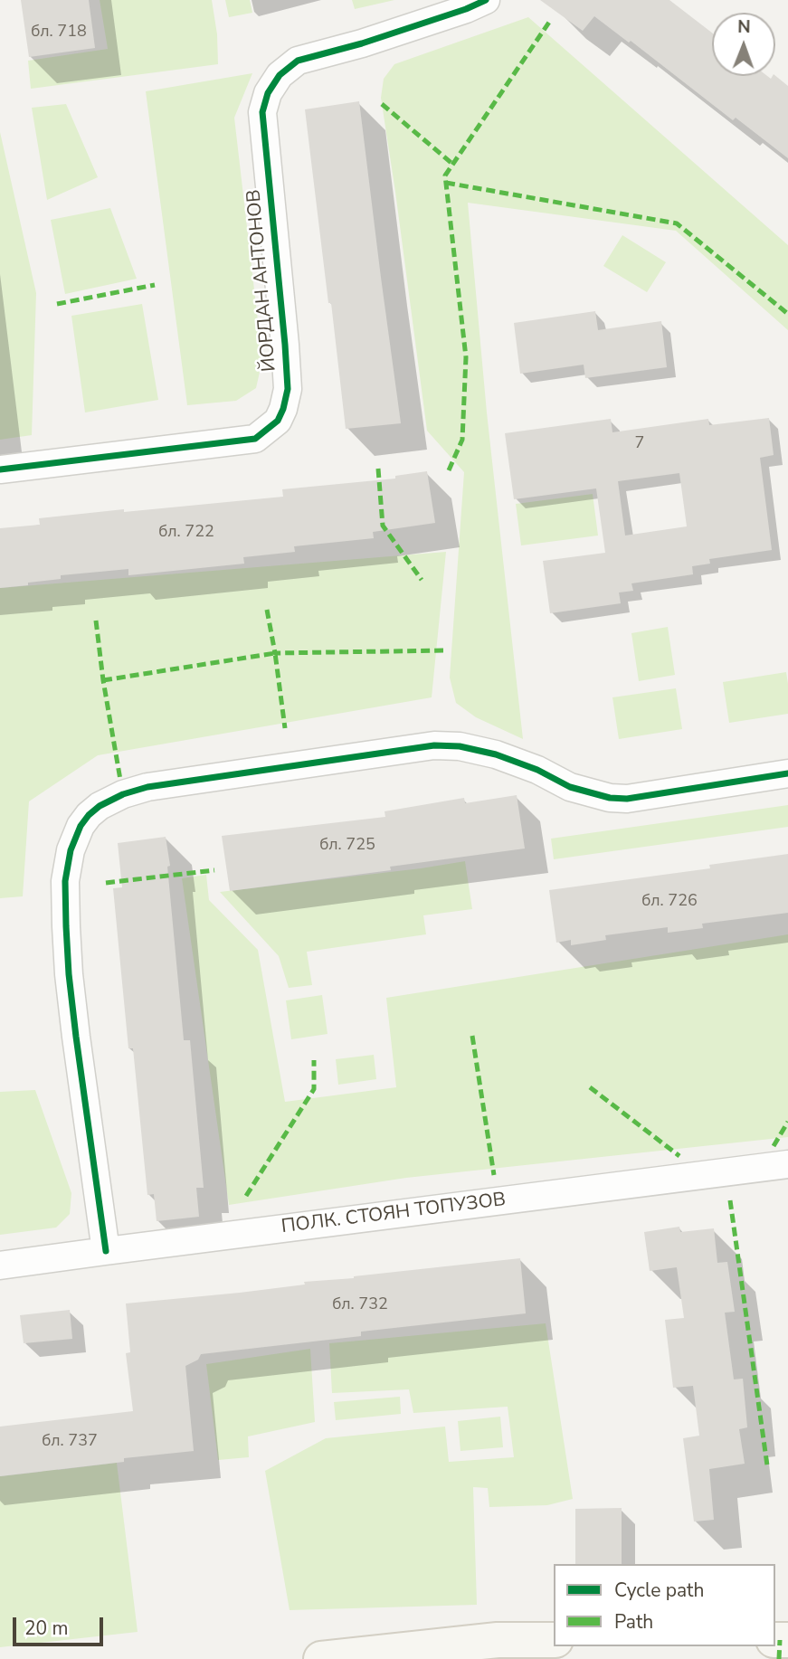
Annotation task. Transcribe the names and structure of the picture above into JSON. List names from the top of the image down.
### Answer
{
  "streets": {
    "street": ["ЙОРДАН АНТОНОВ", "ПОЛК. СТОЯН ТОПУЗОВ"]
  },
  "house_numbers": [
    "бл. 718",
    "7",
    "бл. 722",
    "бл. 725",
    "бл. 726",
    "бл. 732",
    "бл. 737"
  ],
  "legend": ["Cycle path", "Path"],
  "scale_bar": "20 m",
  "north": "top"
}
